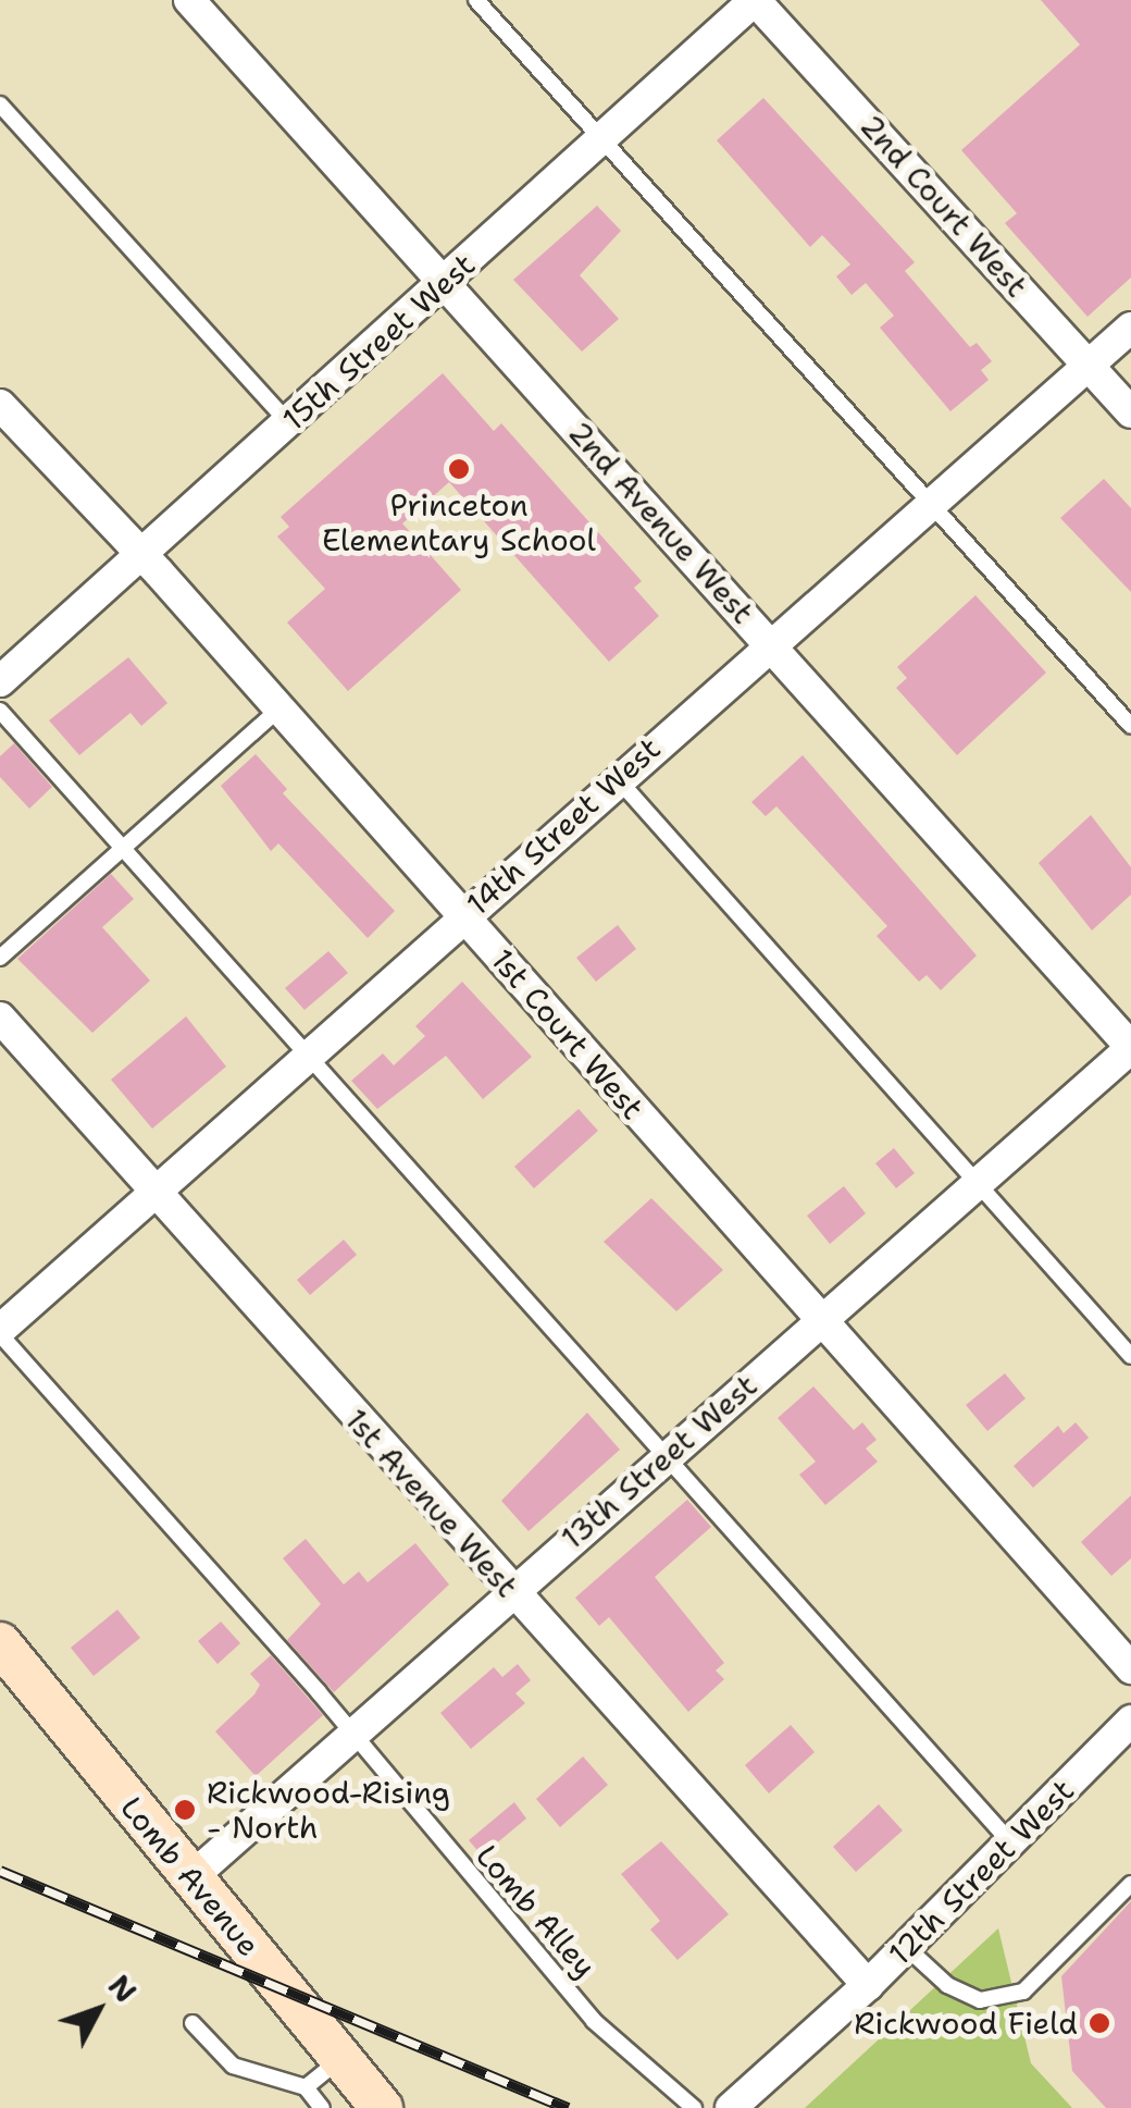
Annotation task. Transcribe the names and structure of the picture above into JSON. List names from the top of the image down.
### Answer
{
  "streets": {
    "main road": ["Lomb Avenue"],
    "street": [
      "2nd Court West",
      "15th Street West",
      "2nd Avenue West",
      "14th Street West",
      "1st Court West",
      "13th Street West",
      "1st Avenue West",
      "12th Street West"
    ],
    "lane": ["Lomb Alley"]
  },
  "crossings": [
    ["2nd Court West", "15th Street West"],
    ["2nd Court West", "14th Street West"],
    ["15th Street West", "2nd Avenue West"],
    ["15th Street West", "1st Court West"],
    ["2nd Avenue West", "14th Street West"],
    ["2nd Avenue West", "13th Street West"],
    ["14th Street West", "1st Court West"],
    ["14th Street West", "1st Avenue West"],
    ["14th Street West", "Lomb Alley"],
    ["1st Court West", "13th Street West"],
    ["13th Street West", "1st Avenue West"],
    ["13th Street West", "Lomb Avenue"],
    ["13th Street West", "Lomb Alley"],
    ["1st Avenue West", "12th Street West"]
  ],
  "places": ["Princeton Elementary School", "Rickwood-Rising - North", "Rickwood Field"],
  "north": "top right"
}
